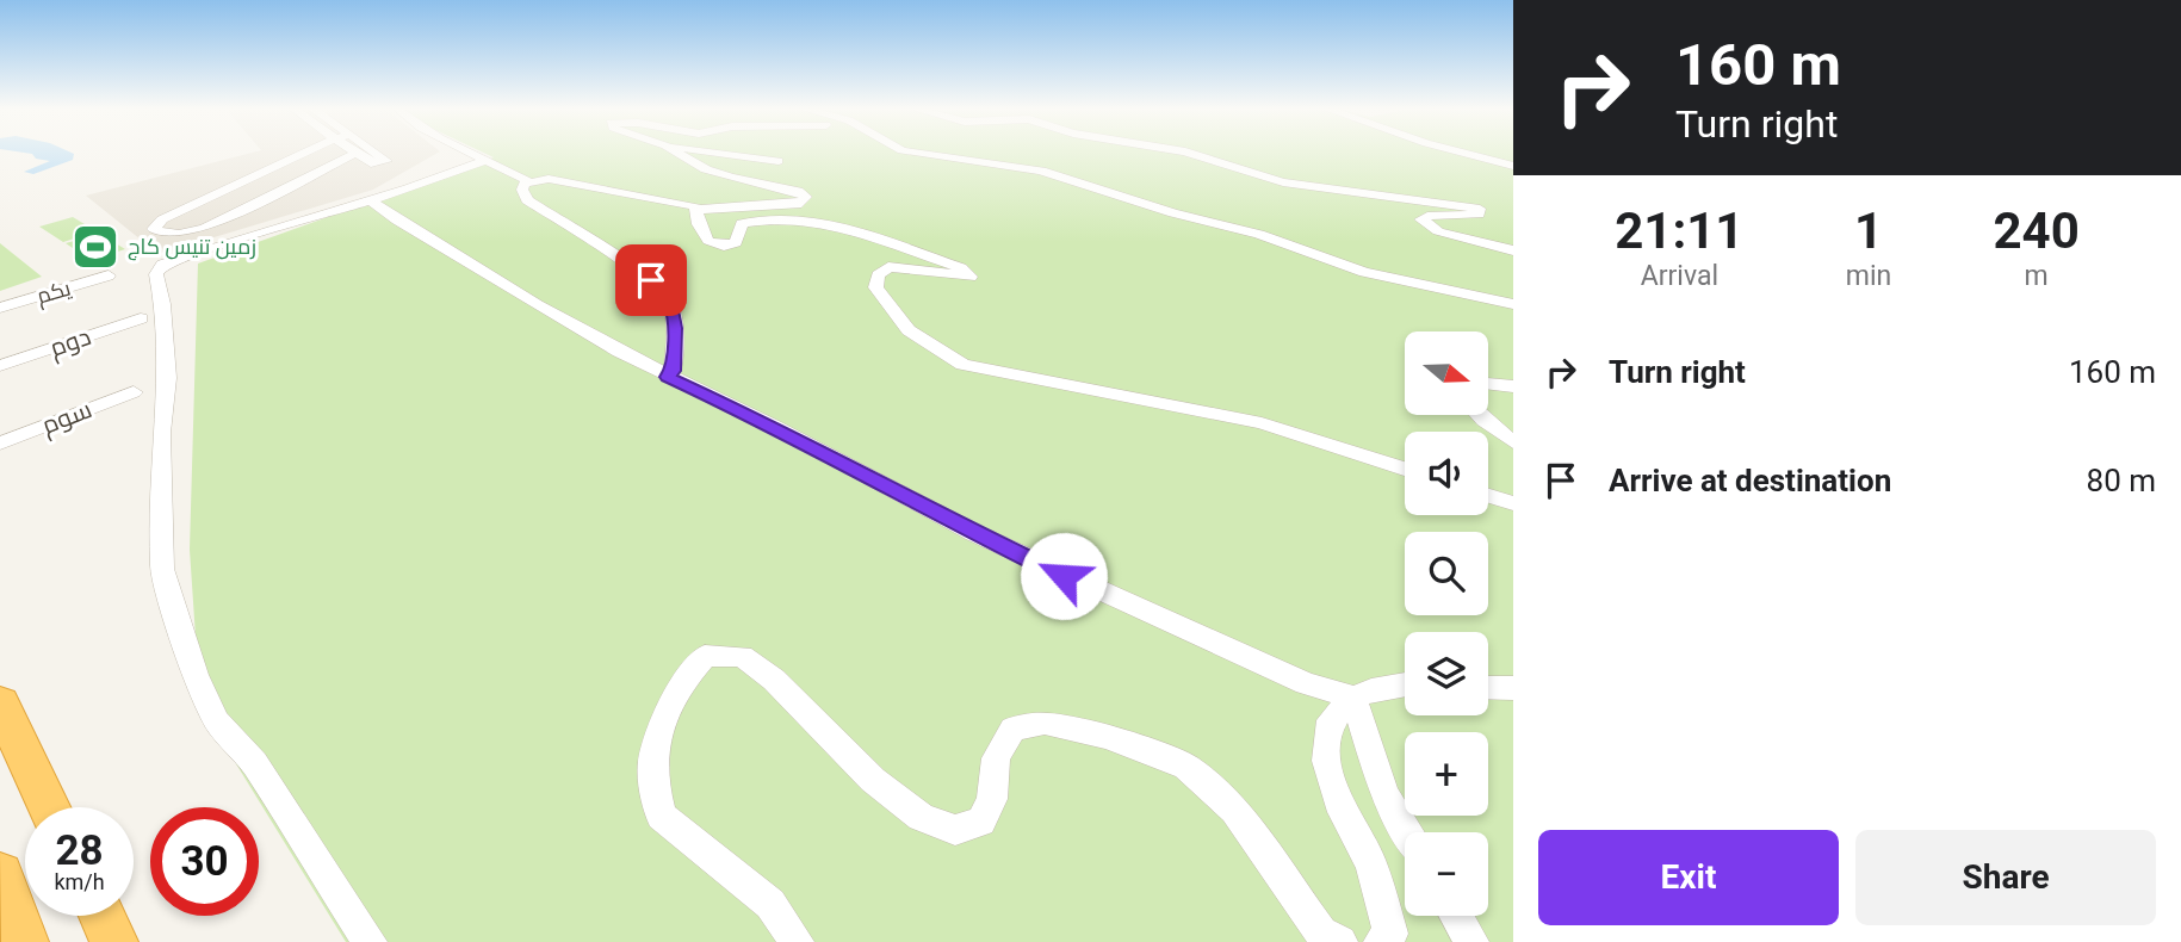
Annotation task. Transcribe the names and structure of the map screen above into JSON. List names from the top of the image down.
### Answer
{
  "streets": {
    "street": ["یکم", "دوم", "سوم"]
  },
  "places": {
    "sports": ["زمین تنیس کاج"]
  },
  "north": "right",
  "page": {
    "turn": ["160 m", "Turn right"],
    "eta": [
      "21:11",
      "Arrival",
      "1",
      "min",
      "240",
      "m"
    ],
    "list": [
      {
        "name": "Turn right",
        "value": "160 m"
      },
      {
        "name": "Arrive at destination",
        "value": "80 m"
      }
    ],
    "map_buttons": ["+", "−"],
    "speed": "28 km/h",
    "limit": "30",
    "buttons": ["Exit", "Share"]
  }
}
